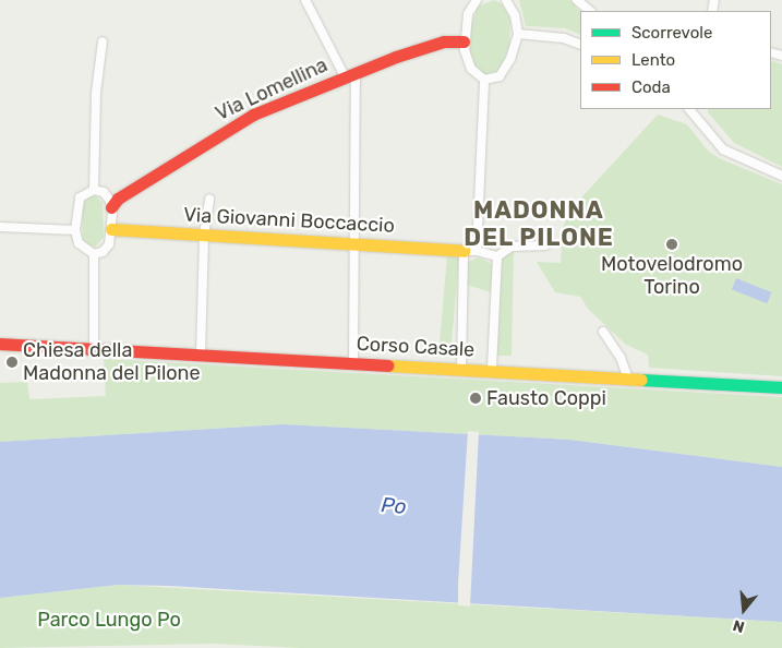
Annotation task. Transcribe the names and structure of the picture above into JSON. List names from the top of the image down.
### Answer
{
  "streets": {
    "main road": ["Via Lomellina", "Via Giovanni Boccaccio", "Corso Casale"]
  },
  "districts": ["MADONNA DEL PILONE"],
  "water": ["Po"],
  "parks": ["Parco Lungo Po"],
  "places": ["Motovelodromo Torino", "Chiesa della Madonna del Pilone", "Fausto Coppi"],
  "legend": ["Scorrevole", "Lento", "Coda"],
  "north": "bottom"
}
